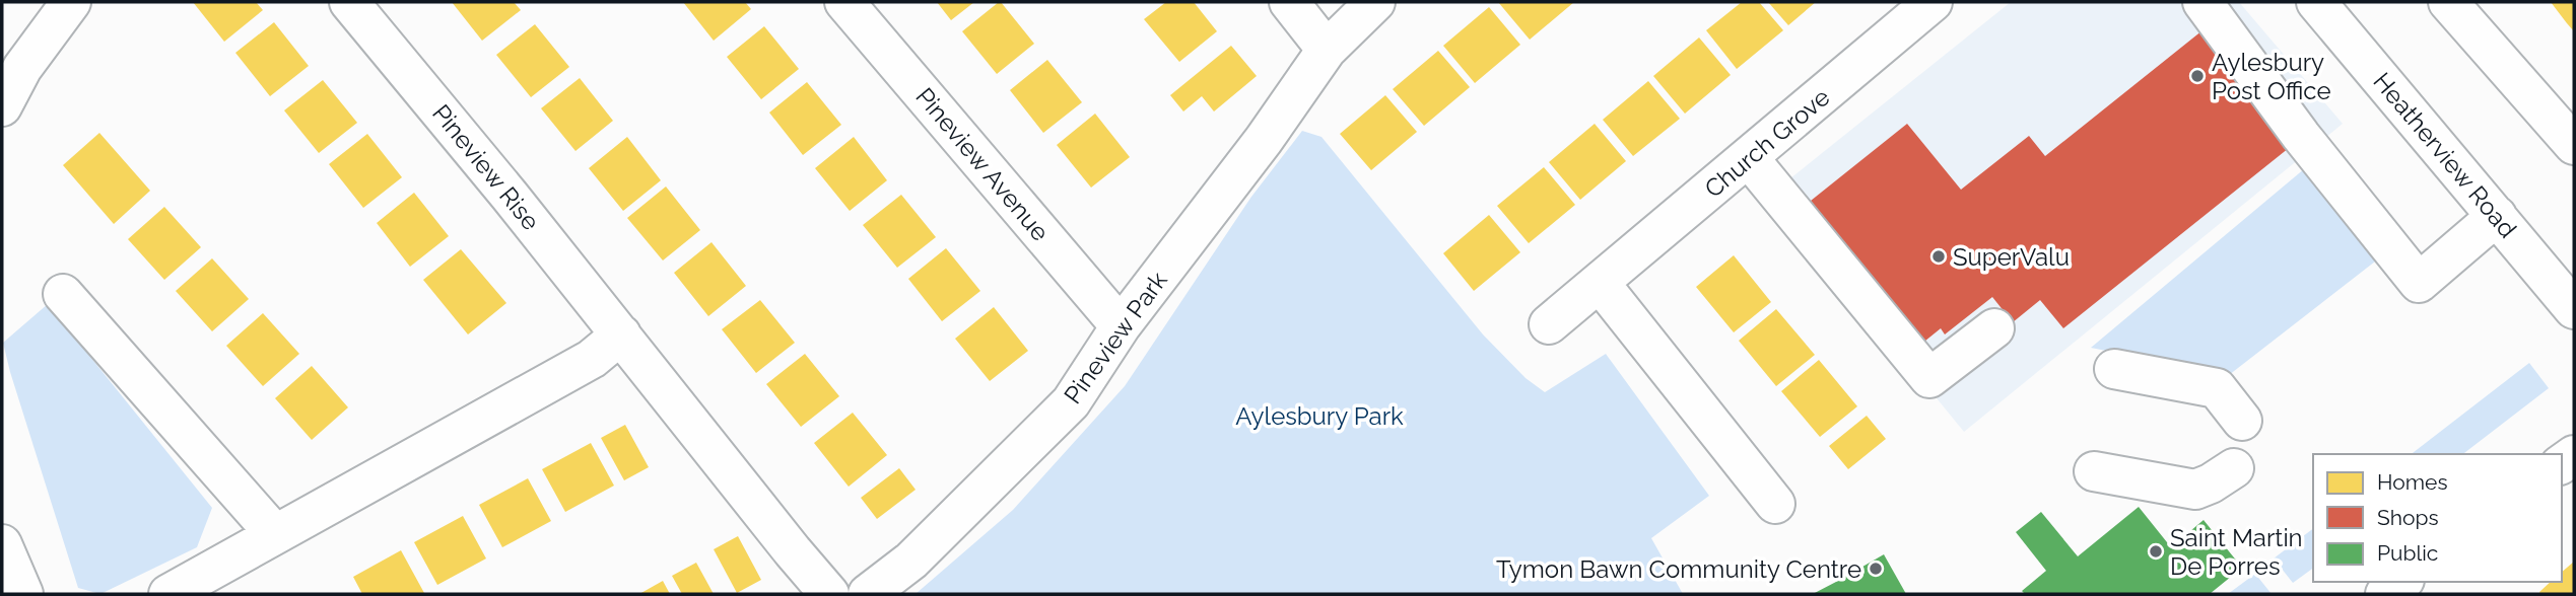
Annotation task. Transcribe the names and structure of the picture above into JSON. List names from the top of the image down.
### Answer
{
  "streets": {
    "street": [
      "Church Grove",
      "Heatherview Road",
      "Pineview Avenue",
      "Pineview Rise",
      "Pineview Park"
    ]
  },
  "crossings": [
    ["Pineview Avenue", "Pineview Park"]
  ],
  "parks": ["Aylesbury Park"],
  "places": [
    "Aylesbury Post Office",
    "SuperValu",
    "Saint Martin De Porres",
    "Tymon Bawn Community Centre"
  ],
  "legend": ["Homes", "Shops", "Public"]
}
